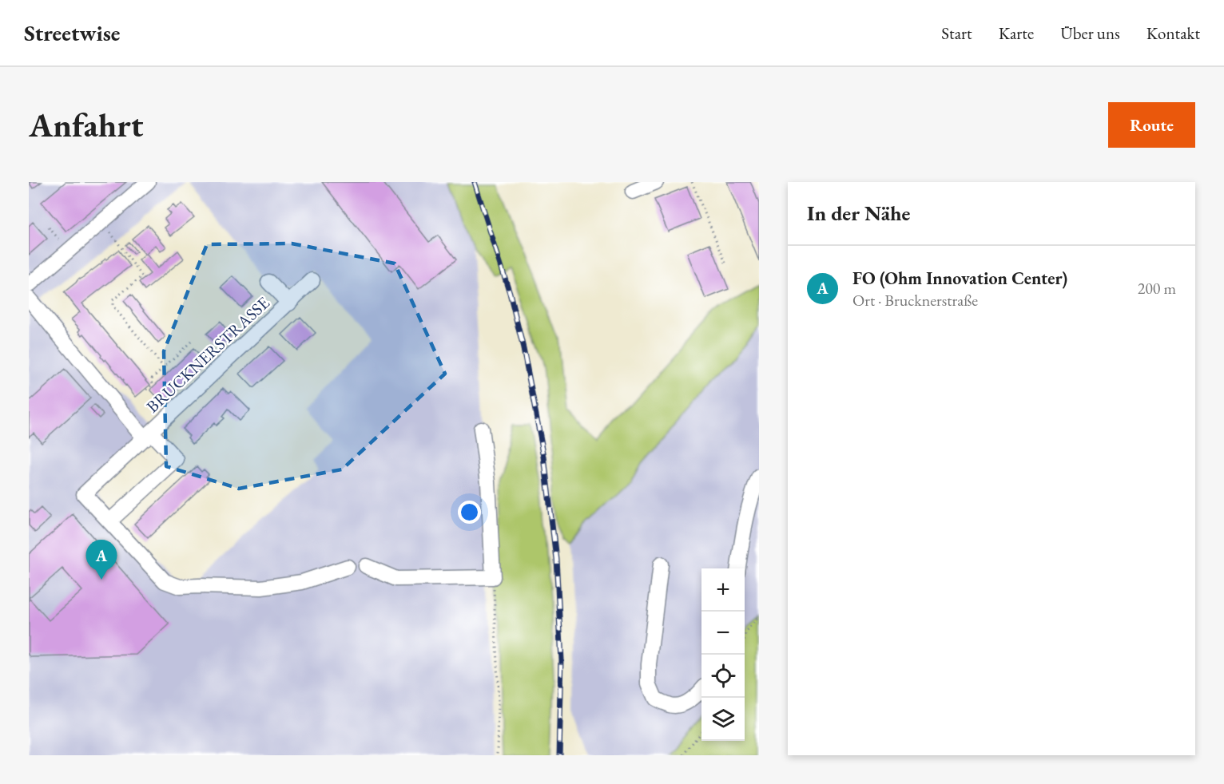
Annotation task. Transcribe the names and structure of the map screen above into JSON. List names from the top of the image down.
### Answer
{
  "streets": {
    "street": ["BRUCKNERSTRASSE"]
  },
  "page": {
    "header": "Streetwise",
    "nav": [
      "Start",
      "Karte",
      "Über uns",
      "Kontakt"
    ],
    "buttons": "Route",
    "title": "Anfahrt",
    "heading": "In der Nähe",
    "list": [
      {
        "mark": "A",
        "name": "FO (Ohm Innovation Center)",
        "note": "Ort · Brucknerstraße",
        "value": "200 m"
      }
    ],
    "pins": "A",
    "map_buttons": ["+", "−"]
  }
}
